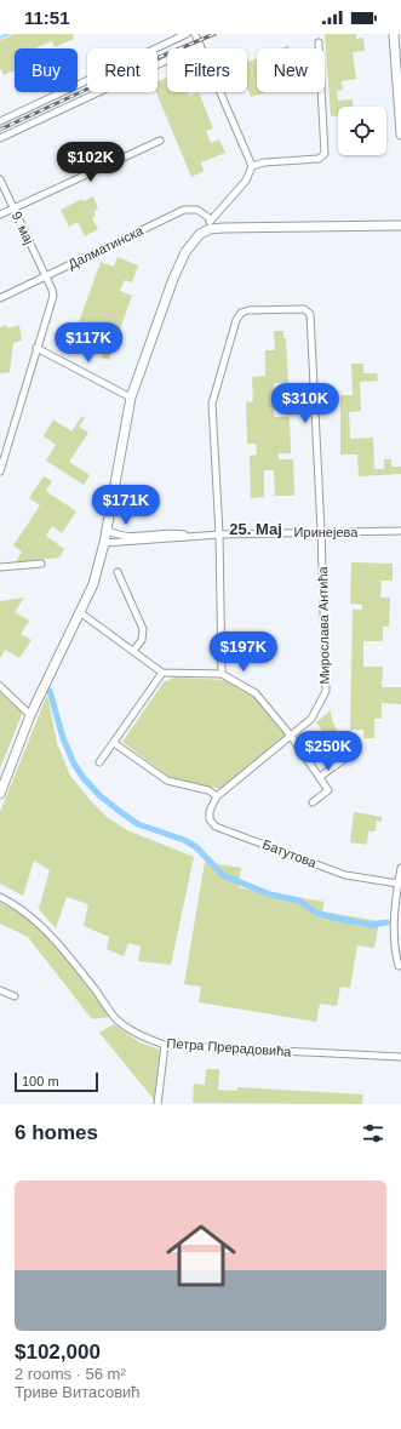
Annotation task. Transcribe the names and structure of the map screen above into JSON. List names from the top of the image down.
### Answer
{
  "streets": {
    "street": [
      "9. мај",
      "Далматинска",
      "Иринејева",
      "Мирослава Антића",
      "Батутова",
      "Петра Прерадовића"
    ]
  },
  "crossings": [
    ["9. мај", "Далматинска"],
    ["Иринејева", "Мирослава Антића"],
    ["Мирослава Антића", "Батутова"]
  ],
  "districts": ["25. Мај"],
  "scale_bar": "100 m",
  "page": {
    "status": "11:51",
    "chip": [
      "Buy",
      "Rent",
      "Filters",
      "New"
    ],
    "price": [
      "$102K",
      "$117K",
      "$310K",
      "$171K",
      "$197K",
      "$250K"
    ],
    "scale": "100 m",
    "heading": "6 homes",
    "list": [
      {
        "name": "$102,000",
        "note": "2 rooms · 56 m² · Триве Витасовић"
      }
    ]
  }
}
